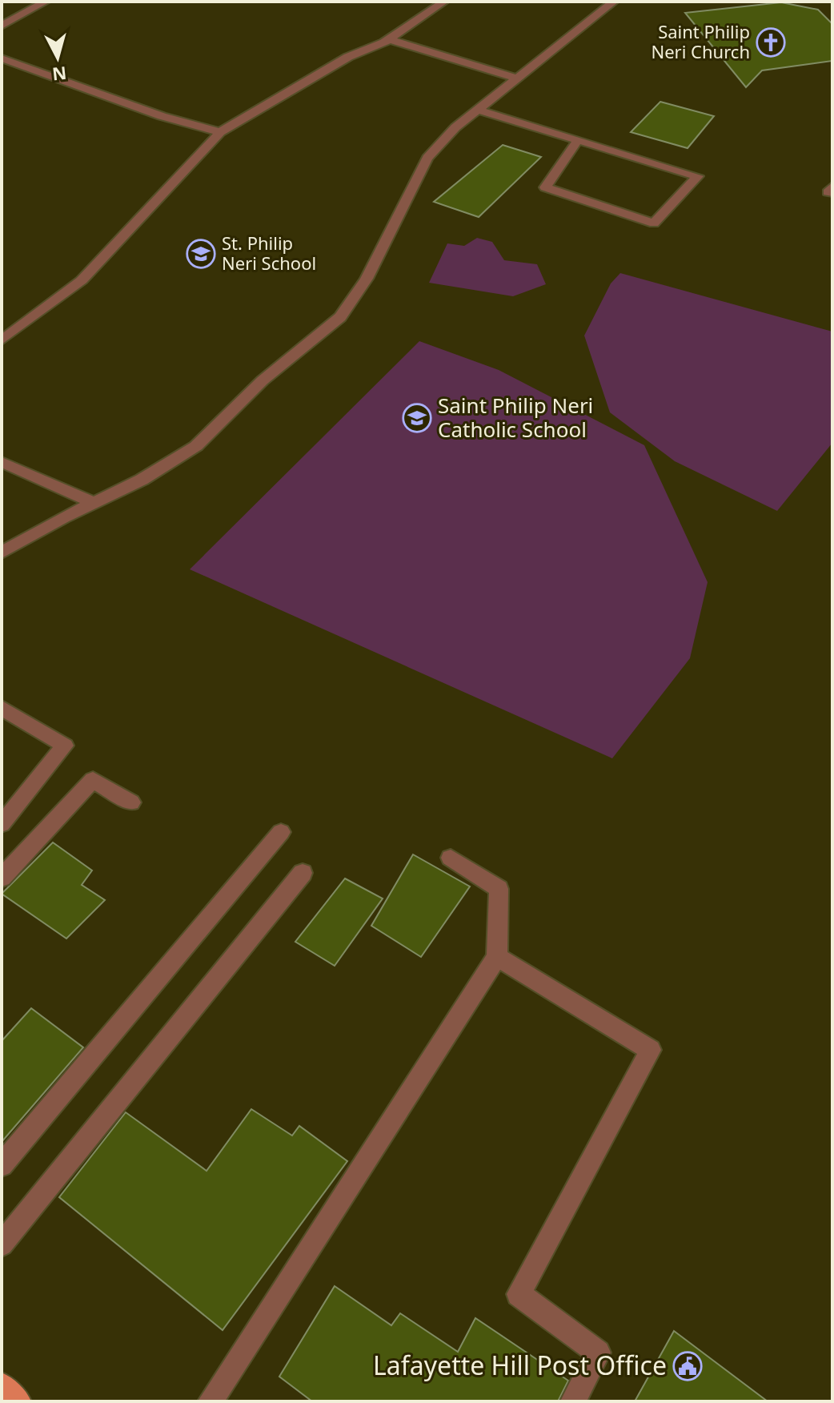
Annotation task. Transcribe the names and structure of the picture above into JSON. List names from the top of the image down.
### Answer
{
  "places": {
    "church": ["Saint Philip Neri Church"],
    "school or university": ["St. Philip Neri School", "Saint Philip Neri Catholic School"],
    "public building": ["Lafayette Hill Post Office"]
  },
  "north": "bottom"
}
